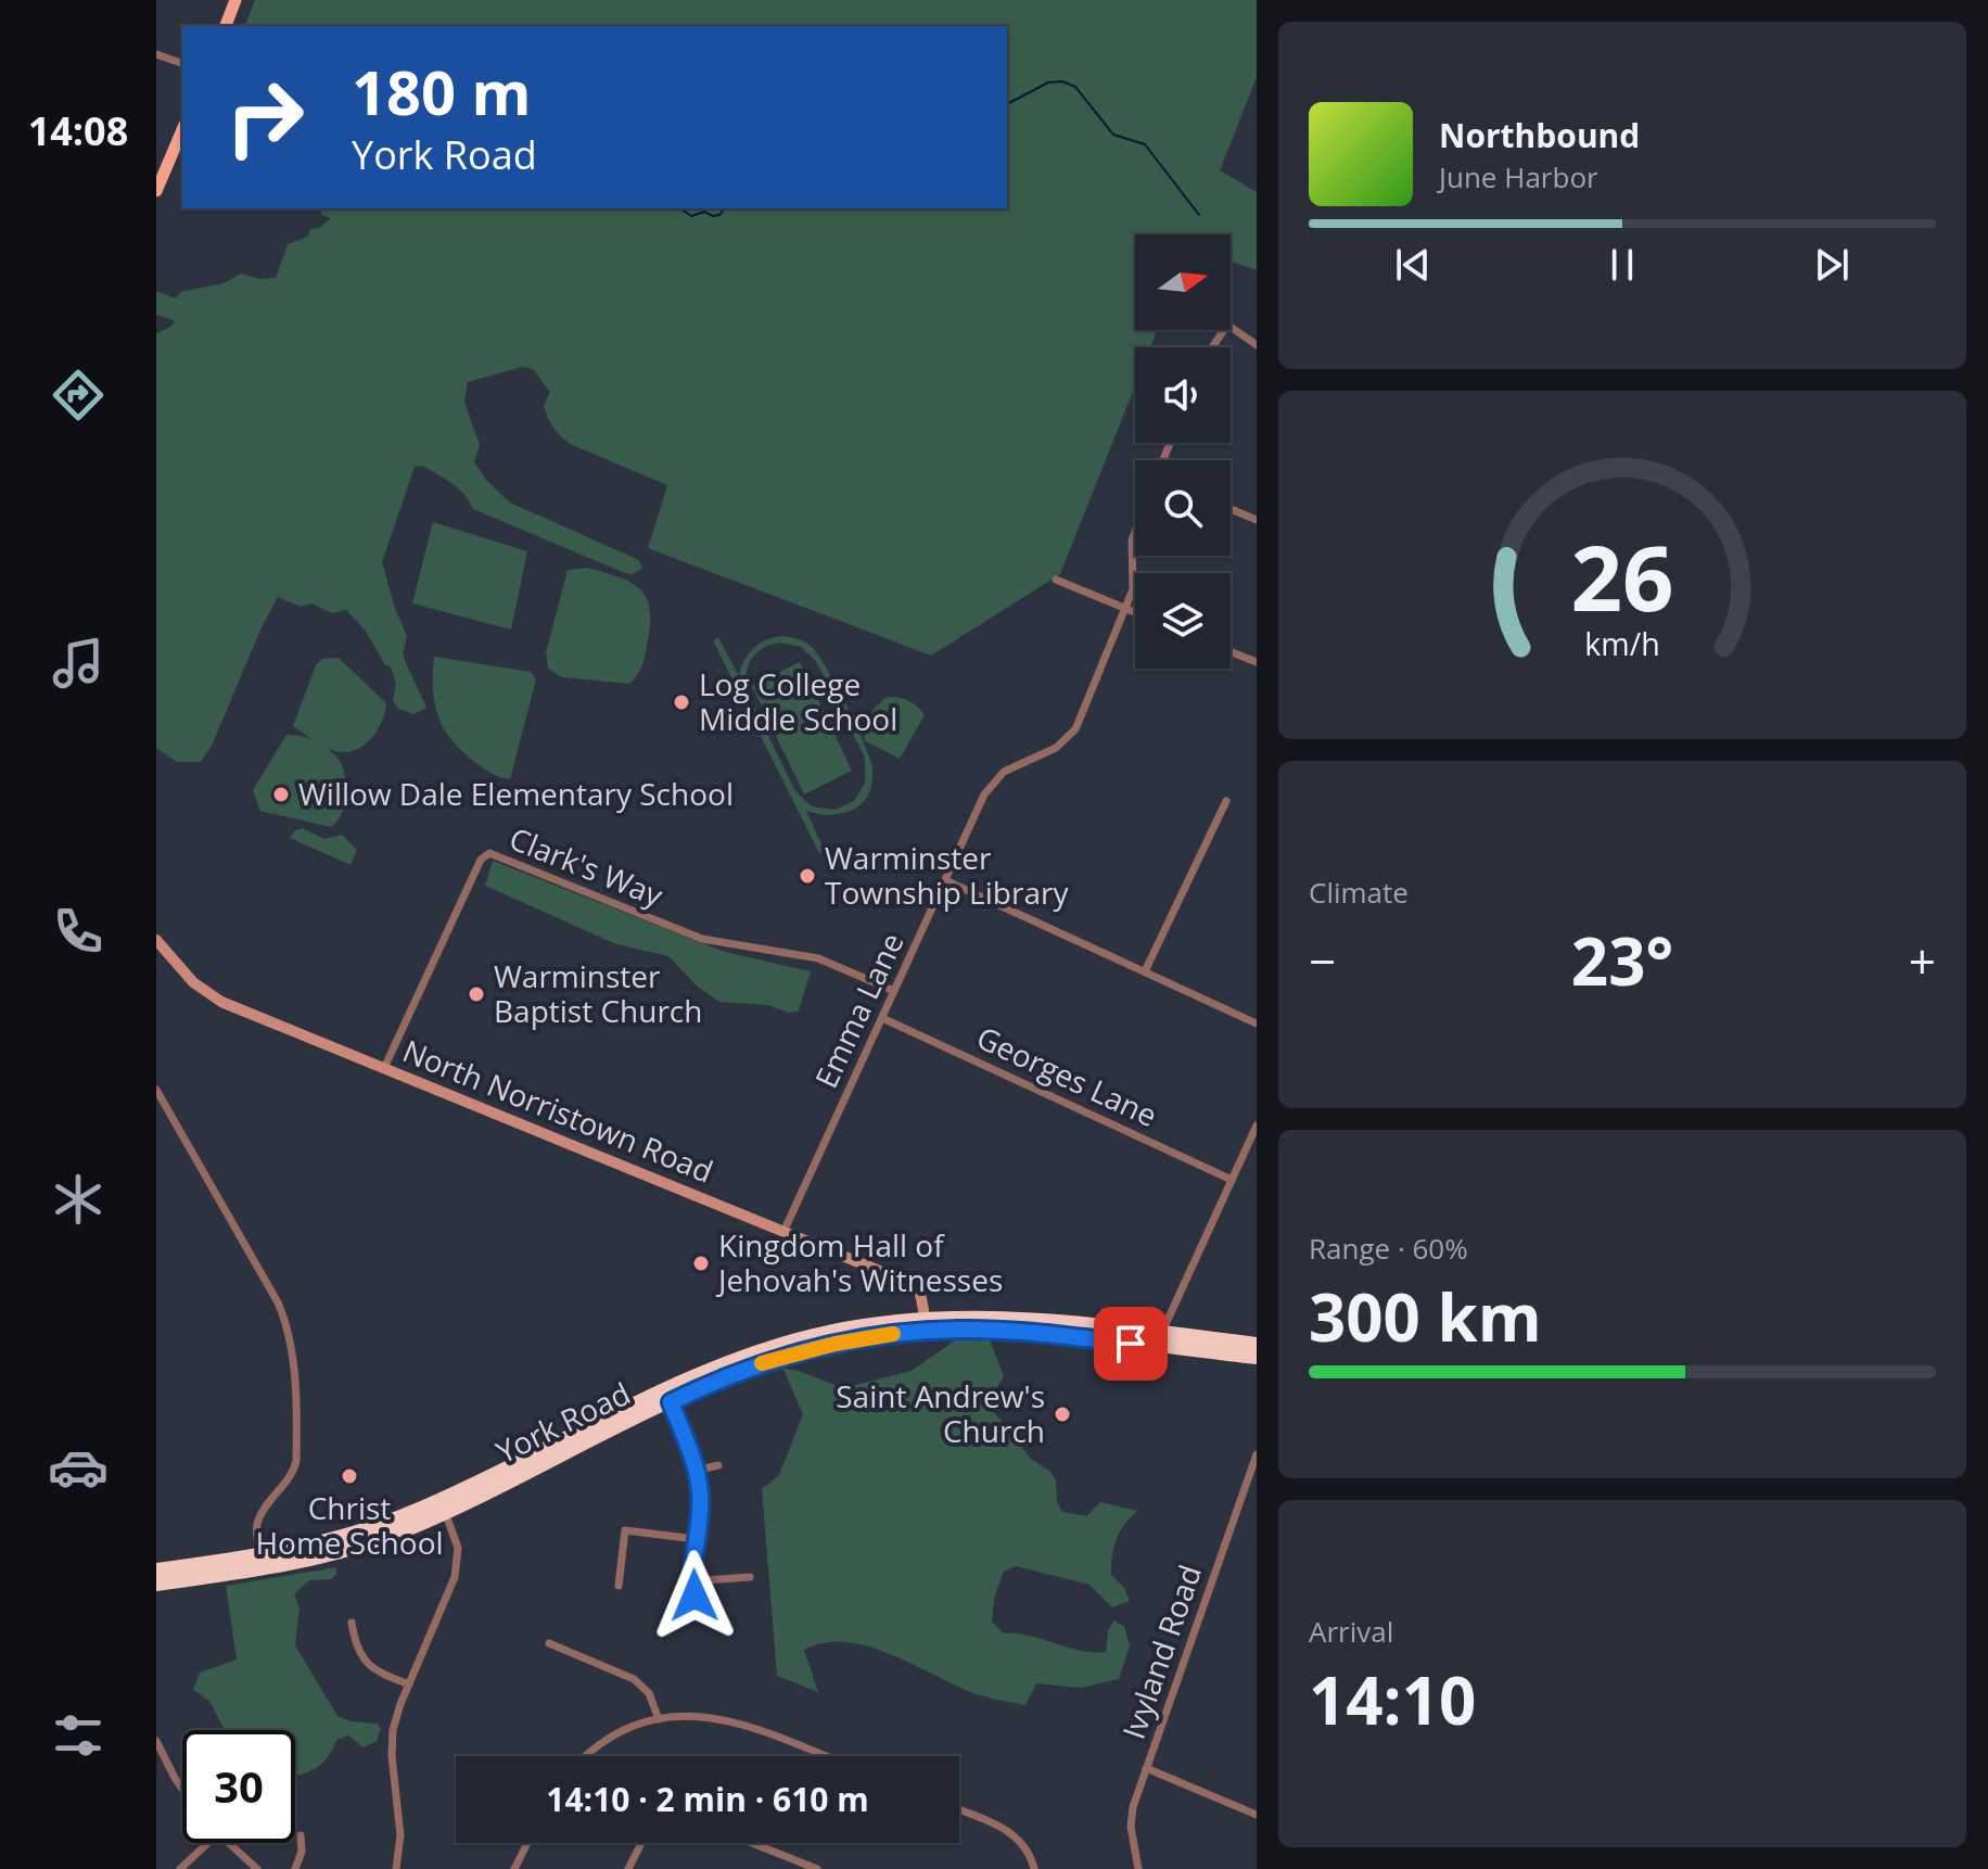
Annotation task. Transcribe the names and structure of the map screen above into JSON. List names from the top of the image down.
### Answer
{
  "streets": {
    "highway": ["York Road"],
    "street": [
      "Clark's Way",
      "Emma Lane",
      "Georges Lane",
      "North Norristown Road",
      "Ivyland Road"
    ]
  },
  "crossings": [
    ["Clark's Way", "Emma Lane"],
    ["Clark's Way", "North Norristown Road"],
    ["Emma Lane", "Georges Lane"],
    ["Emma Lane", "North Norristown Road"],
    ["North Norristown Road", "York Road"]
  ],
  "places": [
    "Log College Middle School",
    "Willow Dale Elementary School",
    "Warminster Township Library",
    "Warminster Baptist Church",
    "Kingdom Hall of Jehovah's Witnesses",
    "Saint Andrew's Church",
    "Christ Home School"
  ],
  "north": "right",
  "page": {
    "tabs": "14:08",
    "turn": ["180 m", "York Road"],
    "song": ["Northbound", "June Harbor"],
    "tile": [
      "Climate",
      ["Range · 60%", "300 km"],
      ["Arrival", "14:10"]
    ],
    "heat": ["−", "23°", "+"],
    "limit": "30",
    "trip": "14:10 · 2 min · 610 m",
    "gauge": ["26", "km/h"]
  }
}
